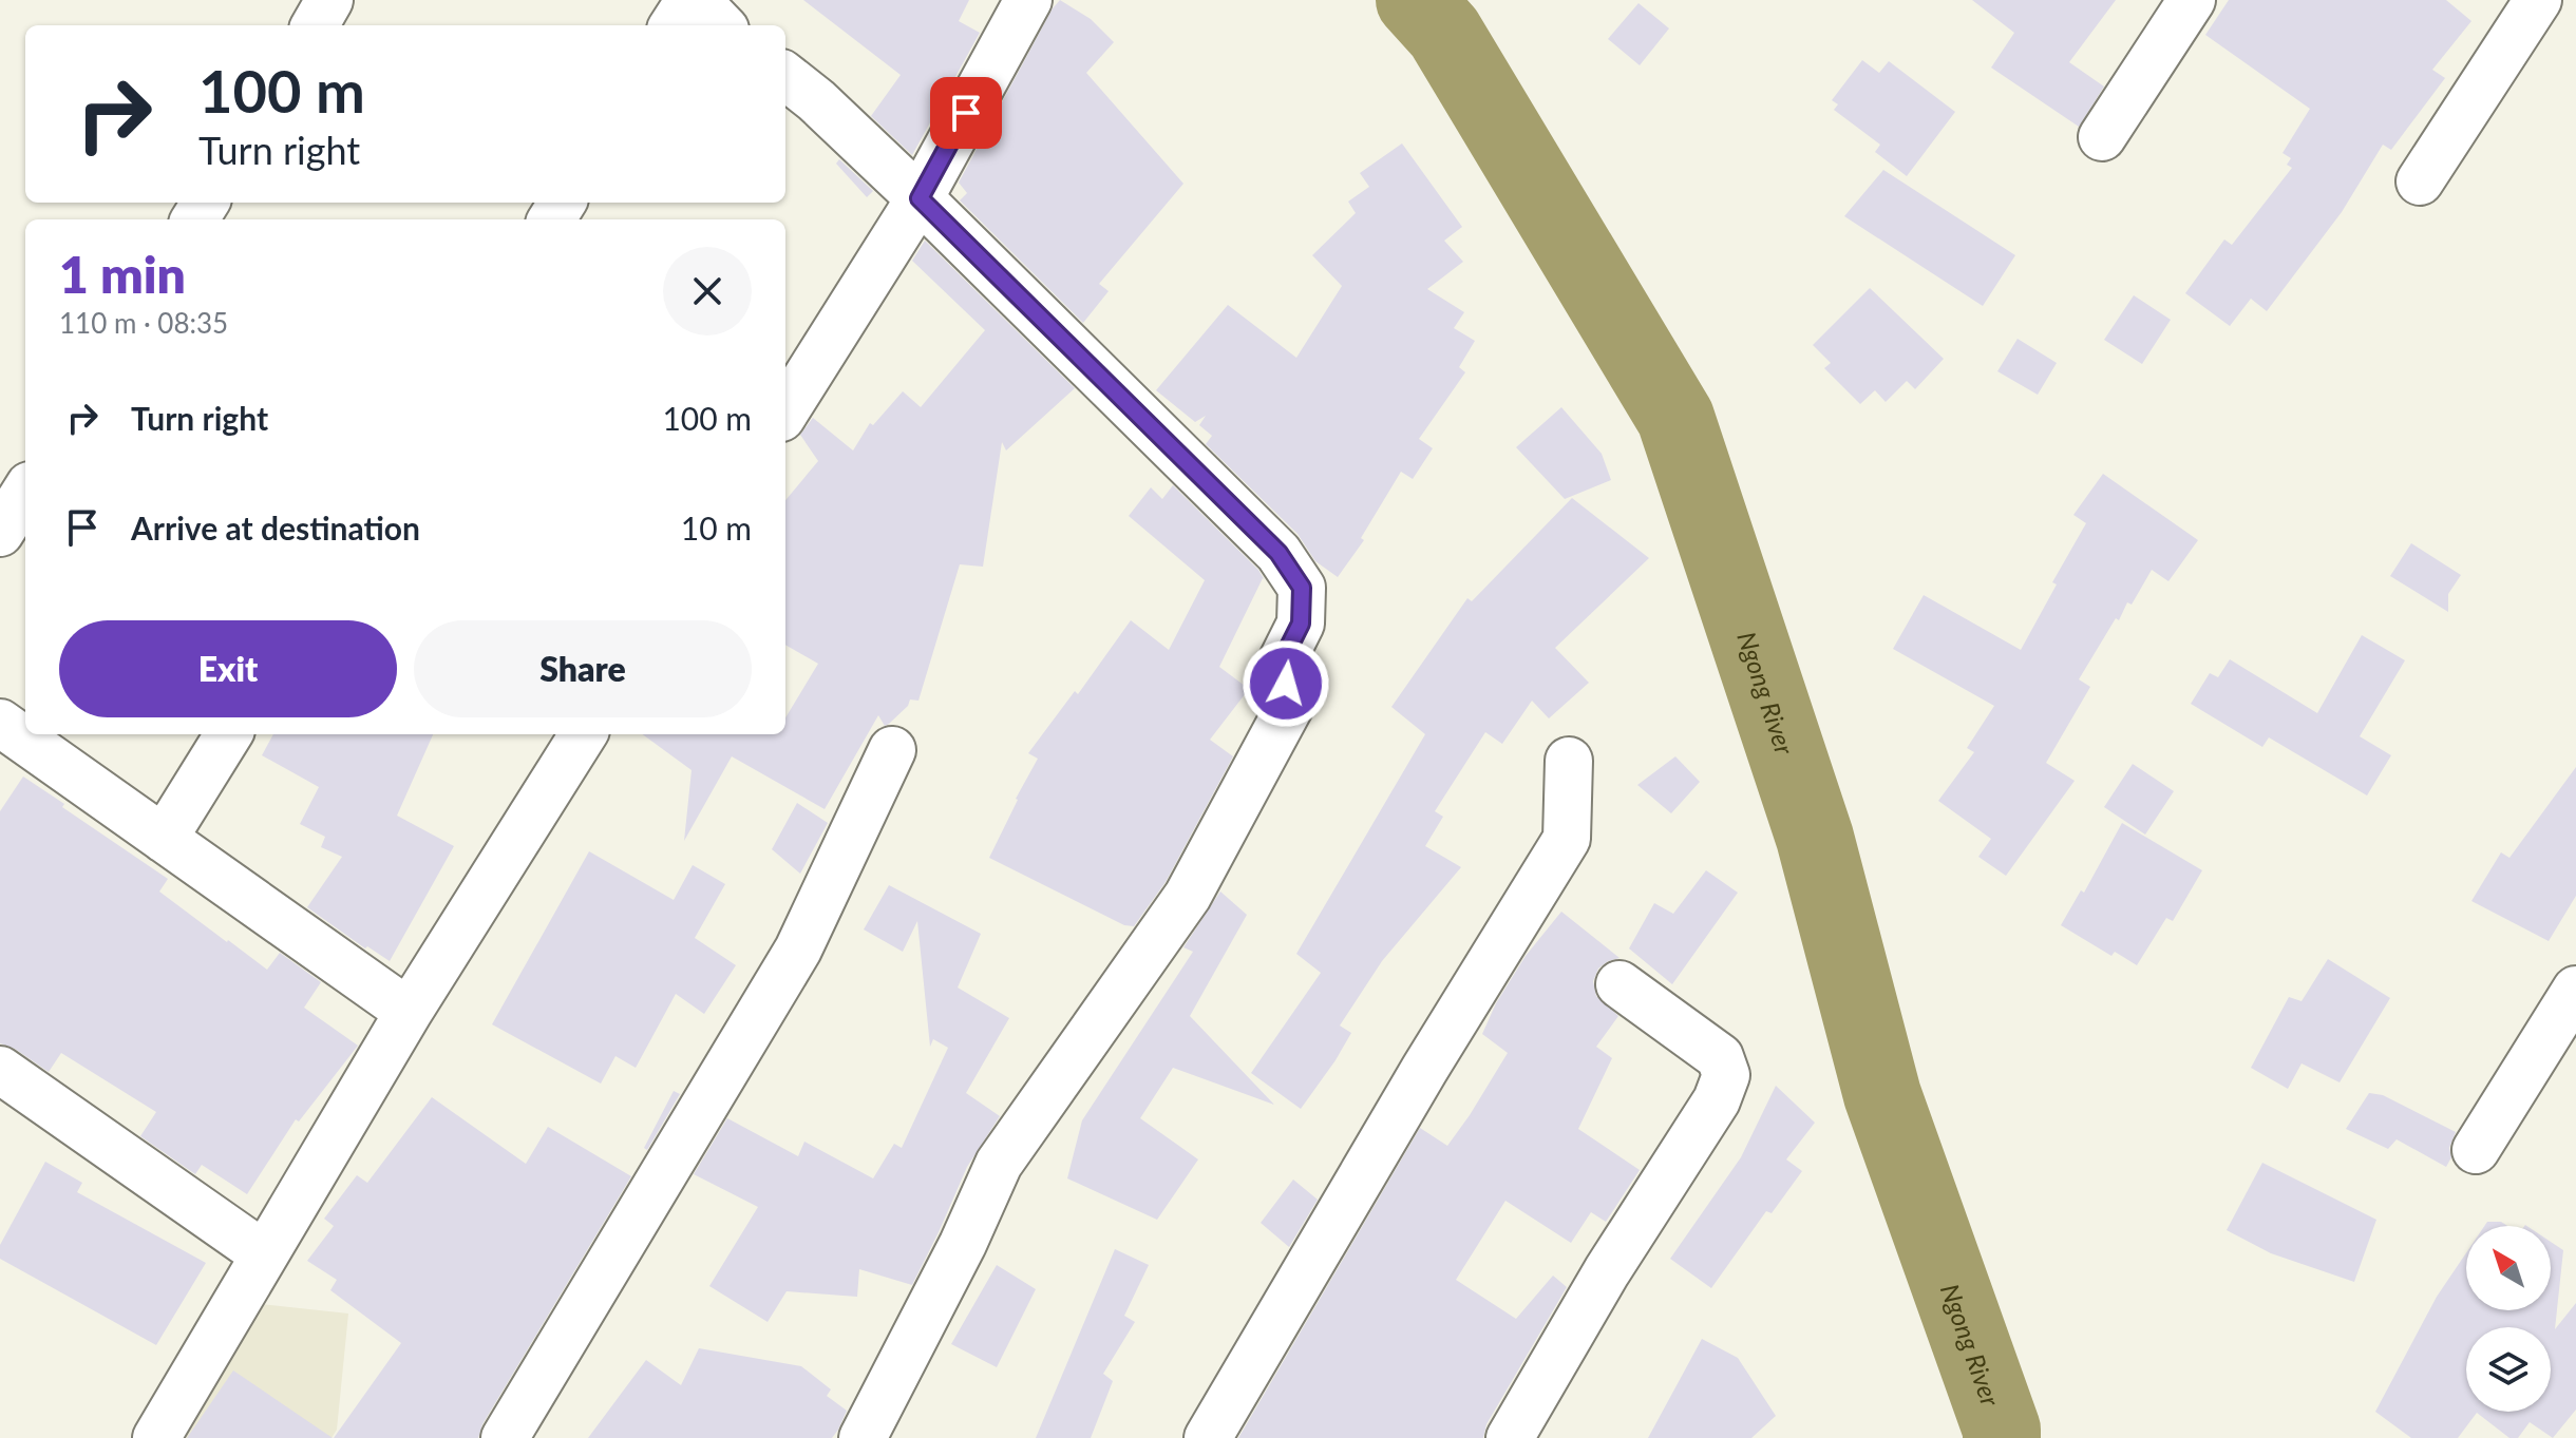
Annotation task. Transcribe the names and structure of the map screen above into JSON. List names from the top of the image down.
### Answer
{
  "water": ["Ngong River"],
  "north": "top left",
  "page": {
    "turn": ["100 m", "Turn right"],
    "heading": ["1 min", "110 m · 08:35"],
    "list": [
      {
        "name": "Turn right",
        "value": "100 m"
      },
      {
        "name": "Arrive at destination",
        "value": "10 m"
      }
    ],
    "buttons": ["Exit", "Share"]
  }
}
